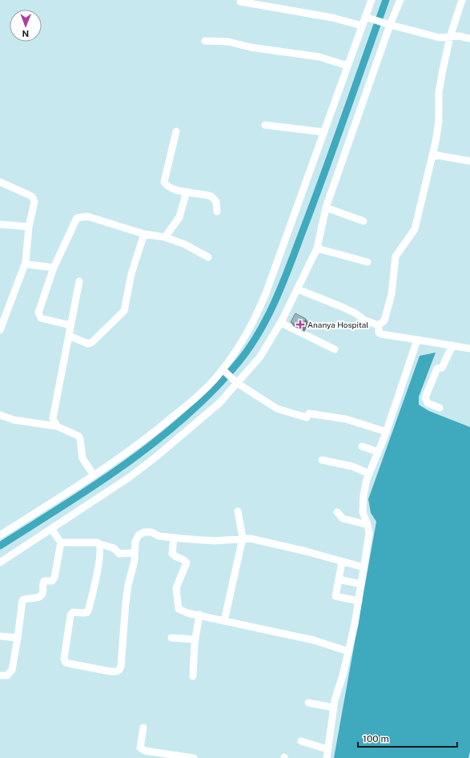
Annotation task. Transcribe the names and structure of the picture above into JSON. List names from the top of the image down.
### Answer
{
  "places": {
    "health": ["Ananya Hospital"]
  },
  "scale_bar": "100 m",
  "north": "bottom"
}
